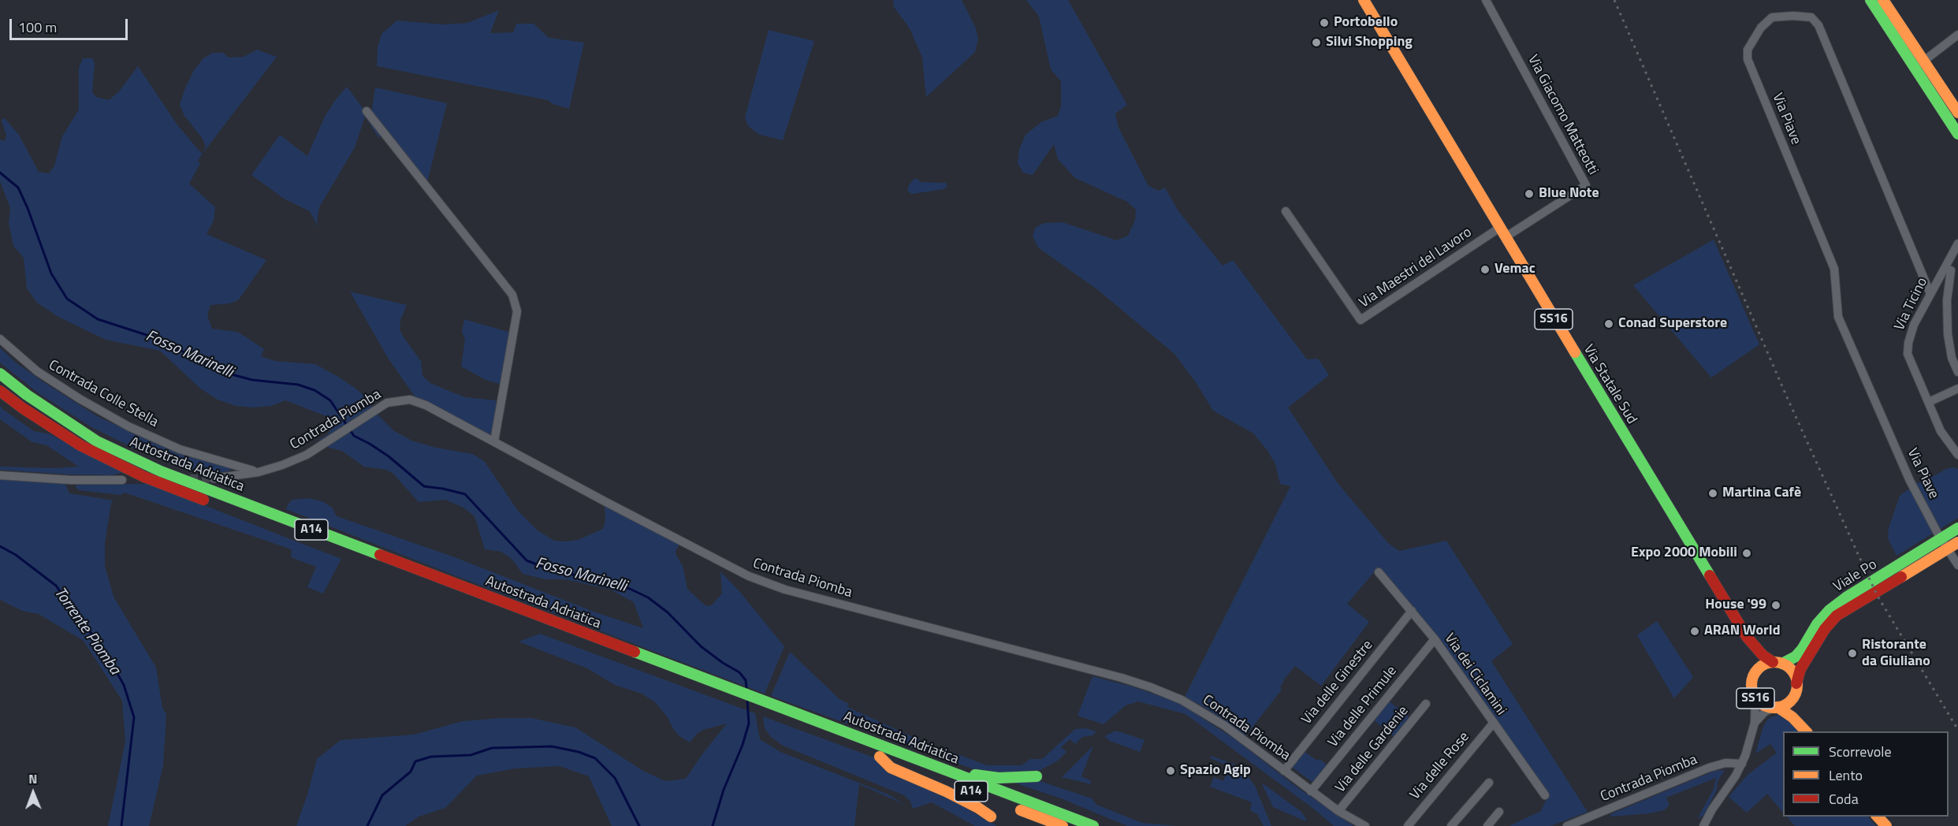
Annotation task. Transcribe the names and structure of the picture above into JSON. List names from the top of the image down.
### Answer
{
  "streets": {
    "main road": [
      "SS16",
      "Via Statale Sud",
      "Autostrada Adriatica",
      "A14",
      "Viale Po"
    ],
    "street": [
      "Via Giacomo Matteotti",
      "Via Piave",
      "Via Maestri del Lavoro",
      "Via Ticino",
      "Contrada Colle Stella",
      "Contrada Piomba",
      "Via dei Ciclamini",
      "Via delle Ginestre",
      "Via delle Primule",
      "Via delle Gardenie",
      "Via delle Rose"
    ]
  },
  "crossings": [
    ["Via Giacomo Matteotti", "Via Maestri del Lavoro"],
    ["Via Giacomo Matteotti", "Via Statale Sud"],
    ["Via Piave", "Via Ticino"],
    ["Via Piave", "Viale Po"],
    ["Via Maestri del Lavoro", "Via Statale Sud"],
    ["SS16", "Via Statale Sud"],
    ["SS16", "Viale Po"],
    ["Contrada Colle Stella", "Contrada Piomba"],
    ["Contrada Piomba", "Via delle Ginestre"],
    ["Contrada Piomba", "Via delle Primule"],
    ["Contrada Piomba", "Via delle Gardenie"],
    ["Via dei Ciclamini", "Via delle Ginestre"],
    ["Via dei Ciclamini", "Via delle Primule"],
    ["Via dei Ciclamini", "Via delle Rose"]
  ],
  "water": ["Fosso Marinelli", "Torrente Piomba"],
  "places": [
    "Portobello",
    "Silvi Shopping",
    "Blue Note",
    "Vemac",
    "Conad Superstore",
    "Martina Cafè",
    "Expo 2000 Mobili",
    "House '99",
    "ARAN World",
    "Ristorante da Giuliano",
    "Spazio Agip"
  ],
  "legend": ["Scorrevole", "Lento", "Coda"],
  "scale_bar": "100 m",
  "north": "top"
}
